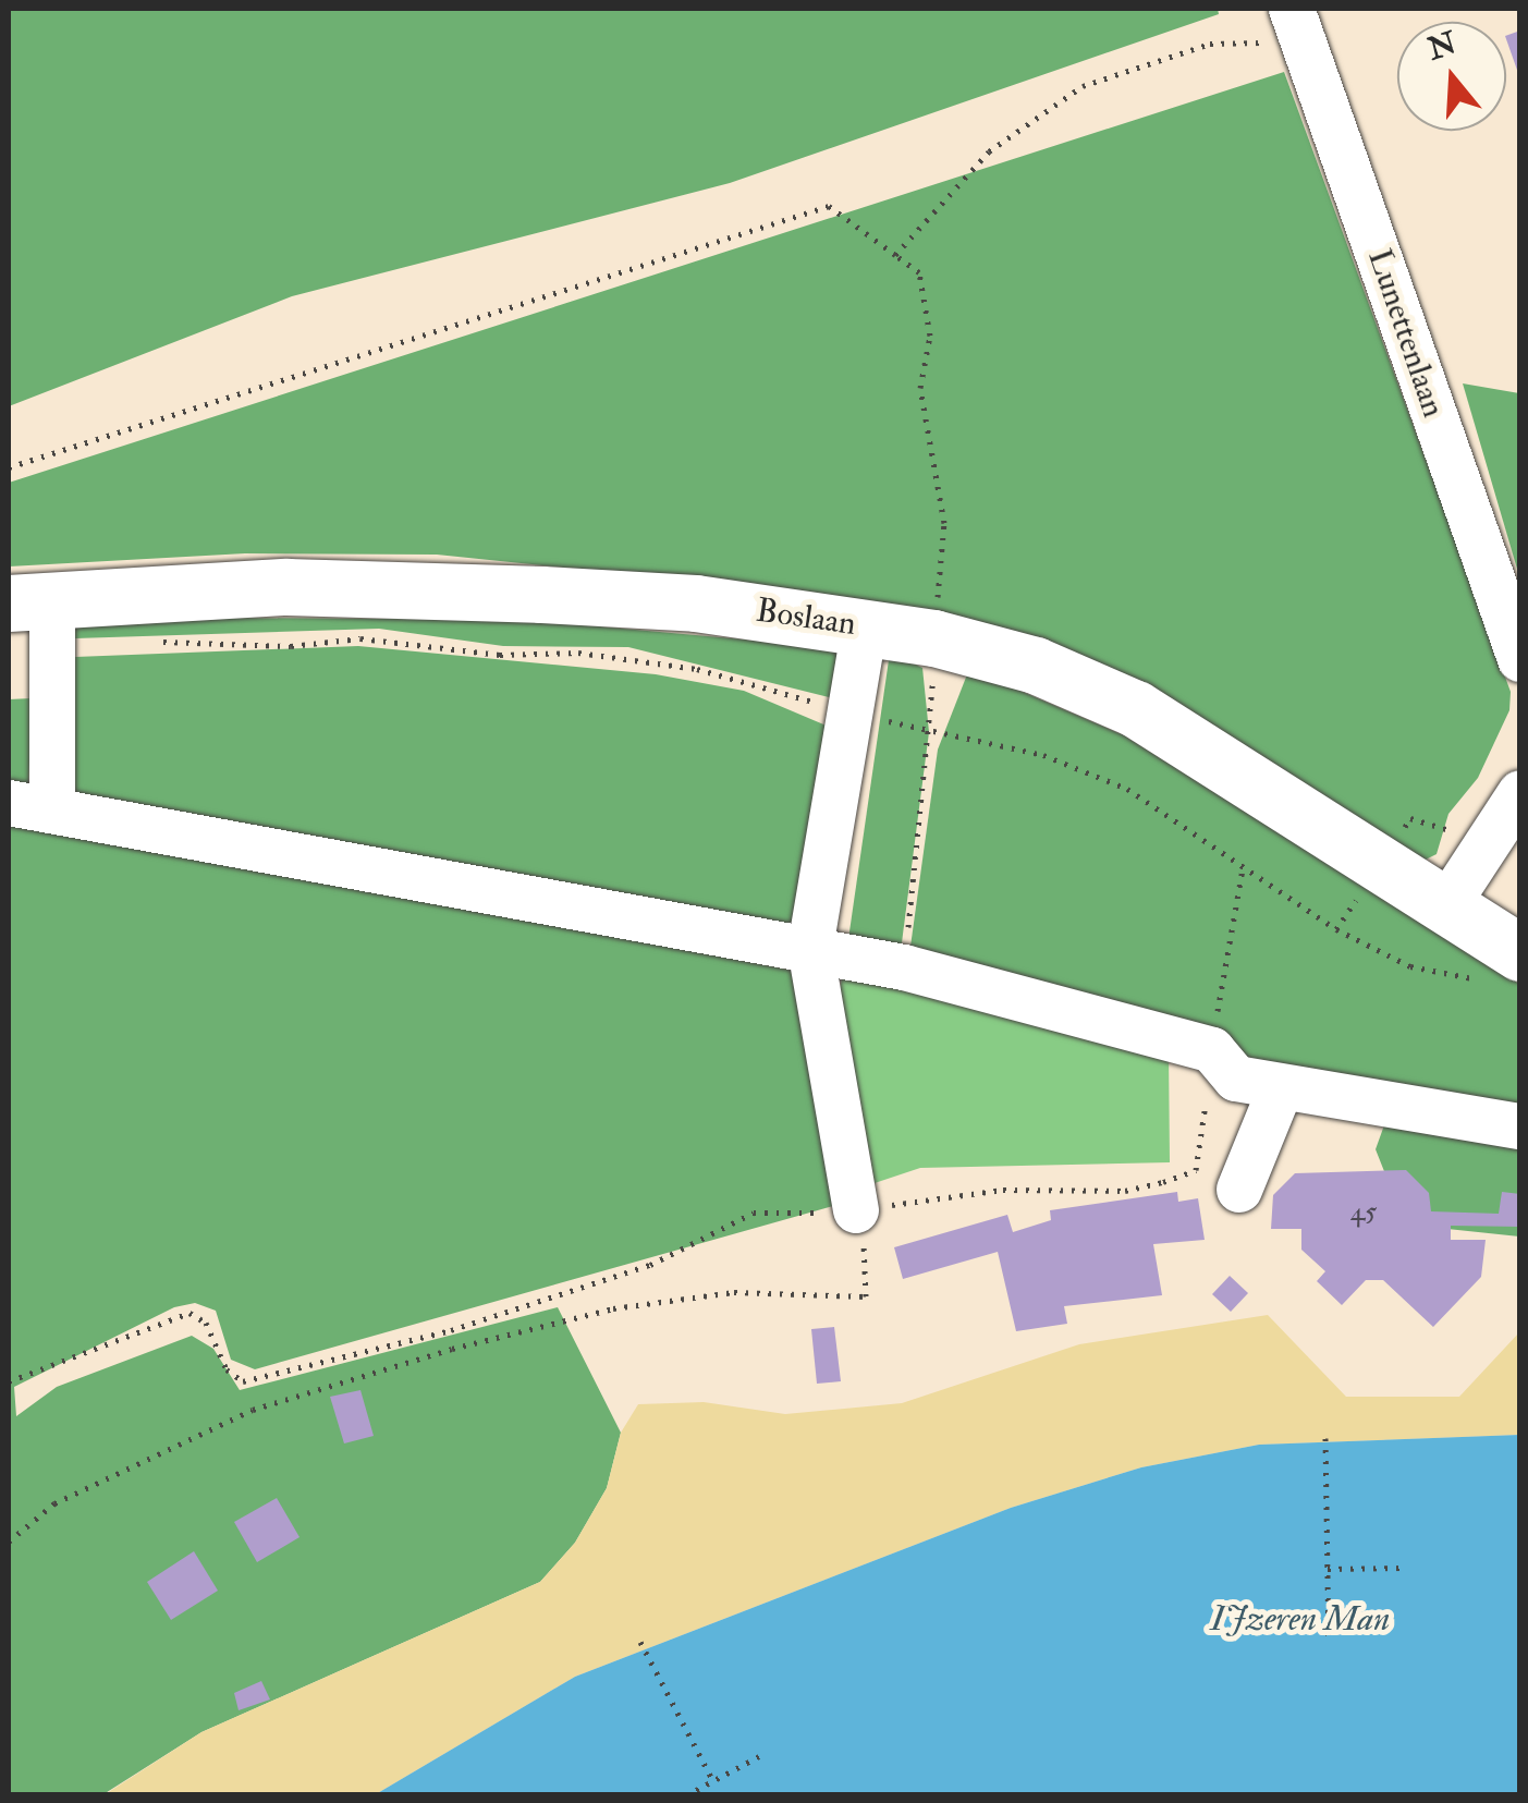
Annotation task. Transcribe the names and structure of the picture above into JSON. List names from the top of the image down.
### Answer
{
  "streets": {
    "main road": ["Boslaan"],
    "street": ["Lunettenlaan"]
  },
  "water": ["IJzeren Man"],
  "house_numbers": ["45"],
  "north": "top"
}
